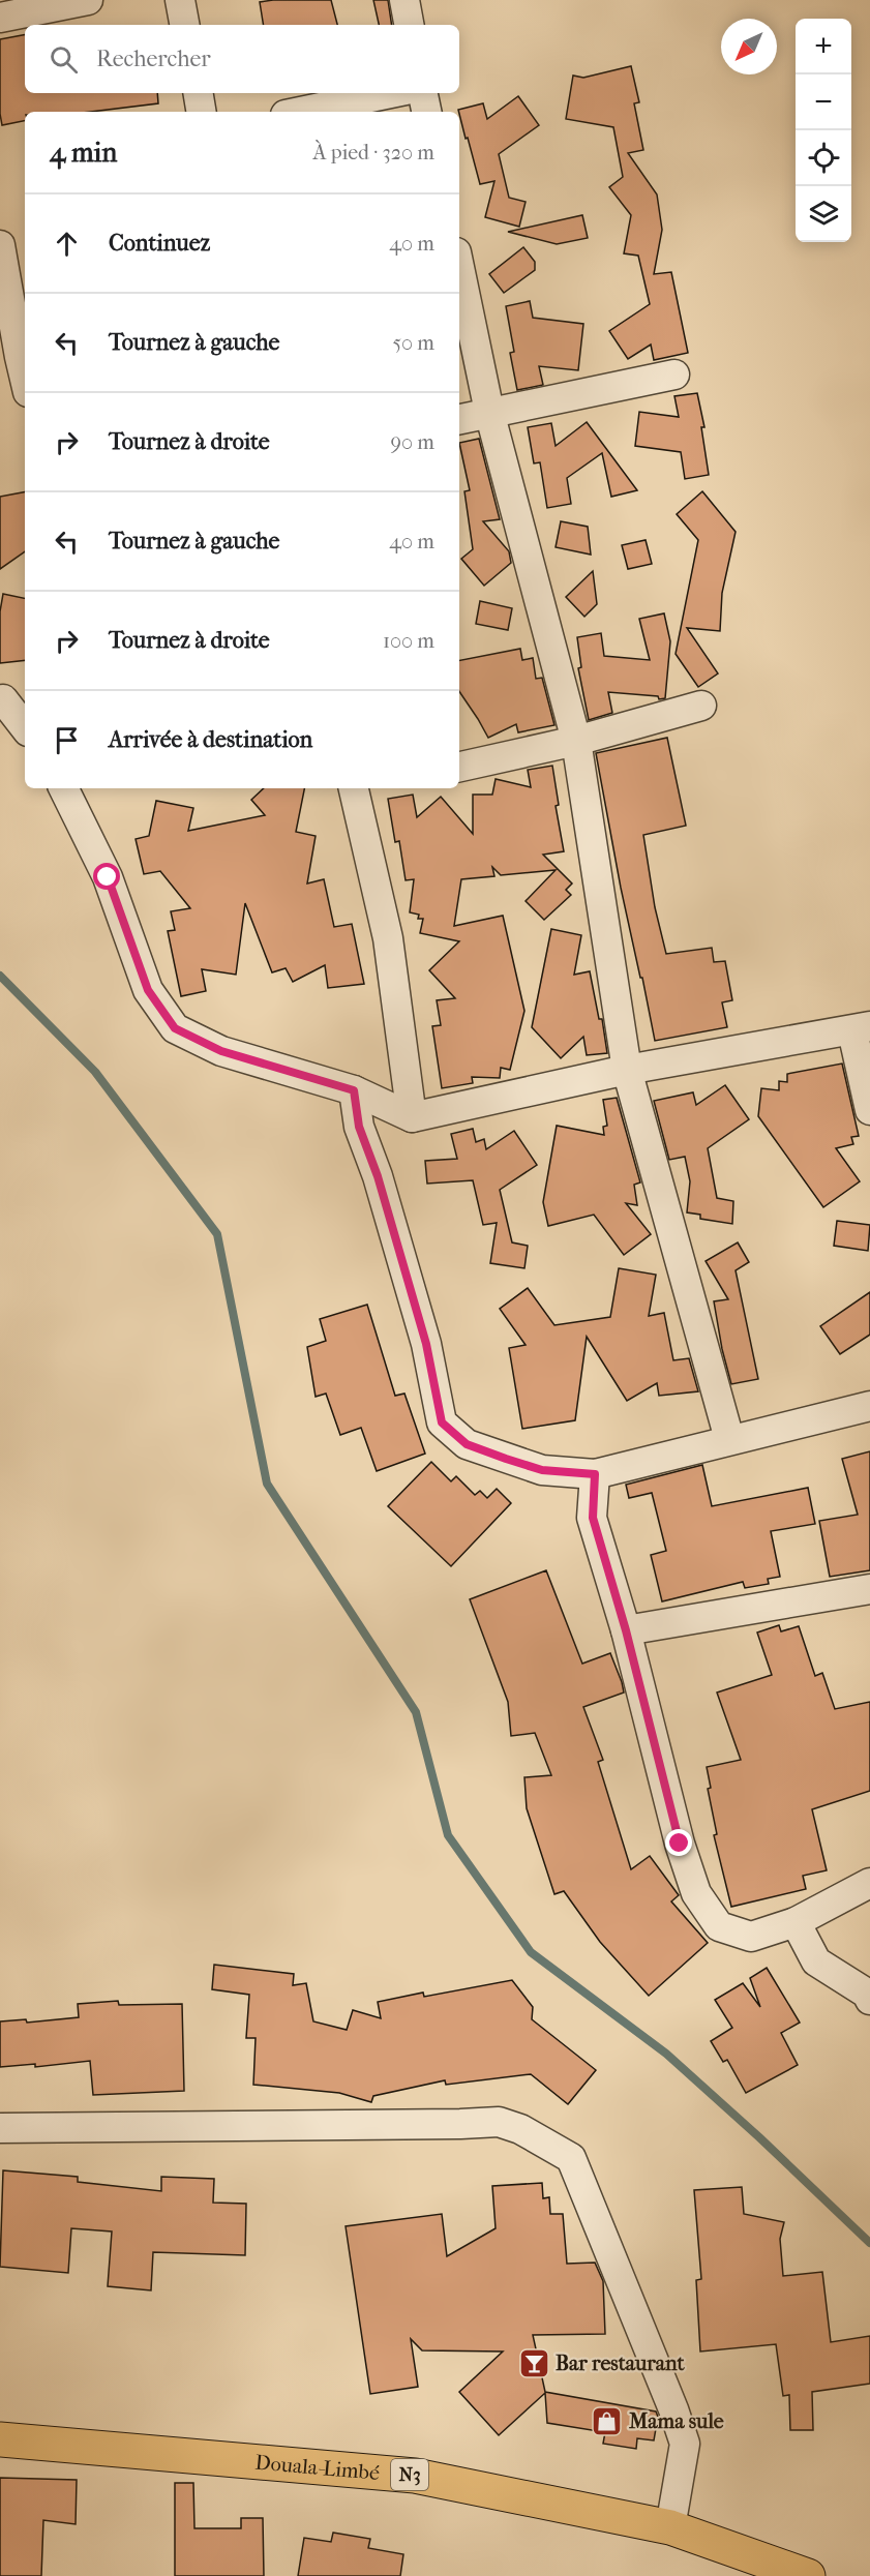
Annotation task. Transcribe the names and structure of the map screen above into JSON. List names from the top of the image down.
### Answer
{
  "streets": {
    "highway": ["Douala-Limbé", "N3"]
  },
  "places": {
    "bar": ["Bar restaurant"],
    "shop": ["Mama sule"]
  },
  "north": "bottom left",
  "page": {
    "map_buttons": ["+", "−"],
    "search": "Rechercher",
    "heading": ["4 min", "À pied · 320 m"],
    "list": [
      ["Continuez", "40 m"],
      ["Tournez à gauche", "50 m"],
      ["Tournez à droite", "90 m"],
      ["Tournez à gauche", "40 m"],
      ["Tournez à droite", "100 m"],
      "Arrivée à destination"
    ]
  }
}
